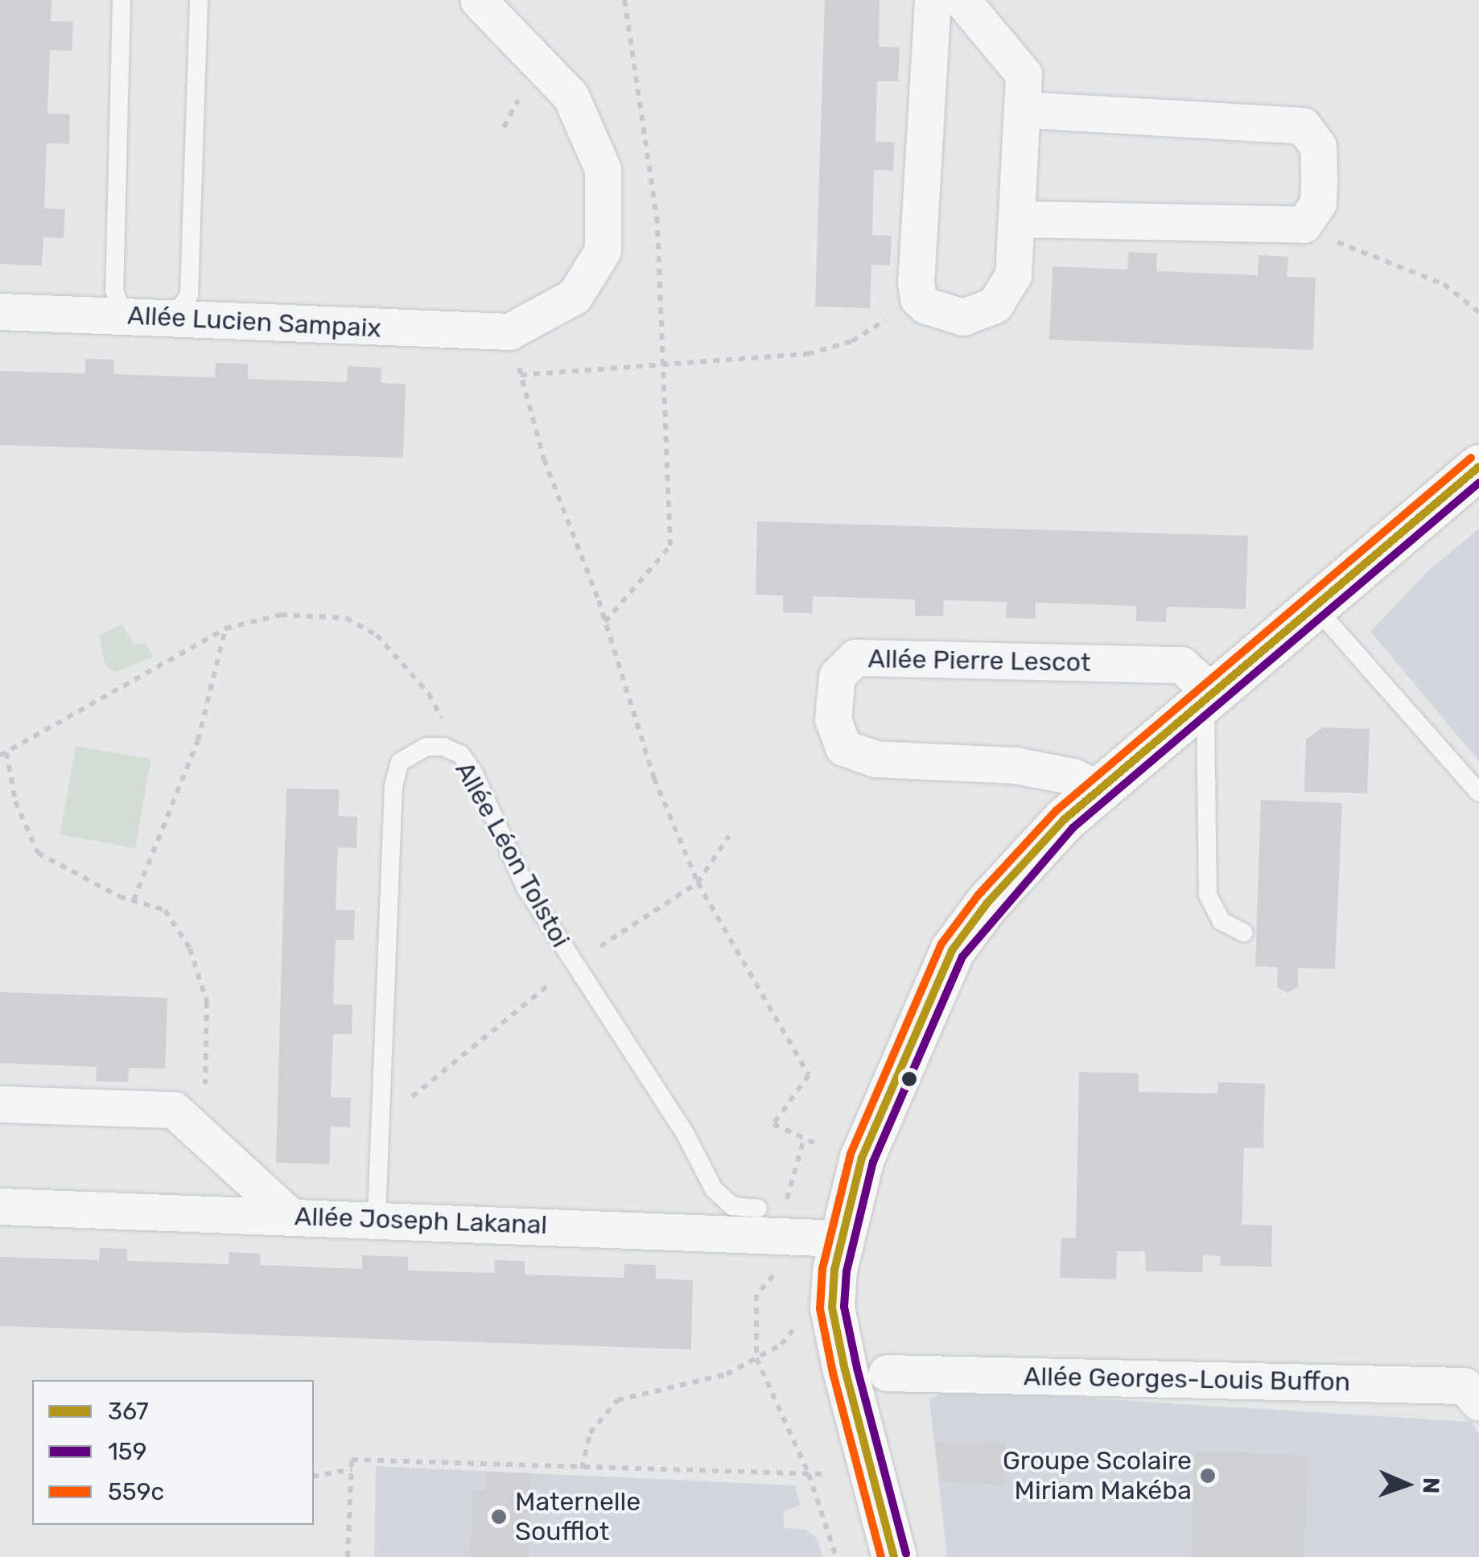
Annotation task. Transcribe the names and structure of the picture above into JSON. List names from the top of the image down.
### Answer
{
  "streets": {
    "street": [
      "Allée Lucien Sampaix",
      "Allée Pierre Lescot",
      "Allée Joseph Lakanal",
      "Allée Georges-Louis Buffon"
    ],
    "lane": ["Allée Léon Tolstoi"]
  },
  "crossings": [
    ["Allée Léon Tolstoi", "Allée Joseph Lakanal"]
  ],
  "places": ["Groupe Scolaire Miriam Makéba", "Maternelle Soufflot"],
  "lines": ["transit line 559c", "transit line 367", "transit line 159"],
  "legend": ["367", "159", "559c"],
  "north": "right"
}
